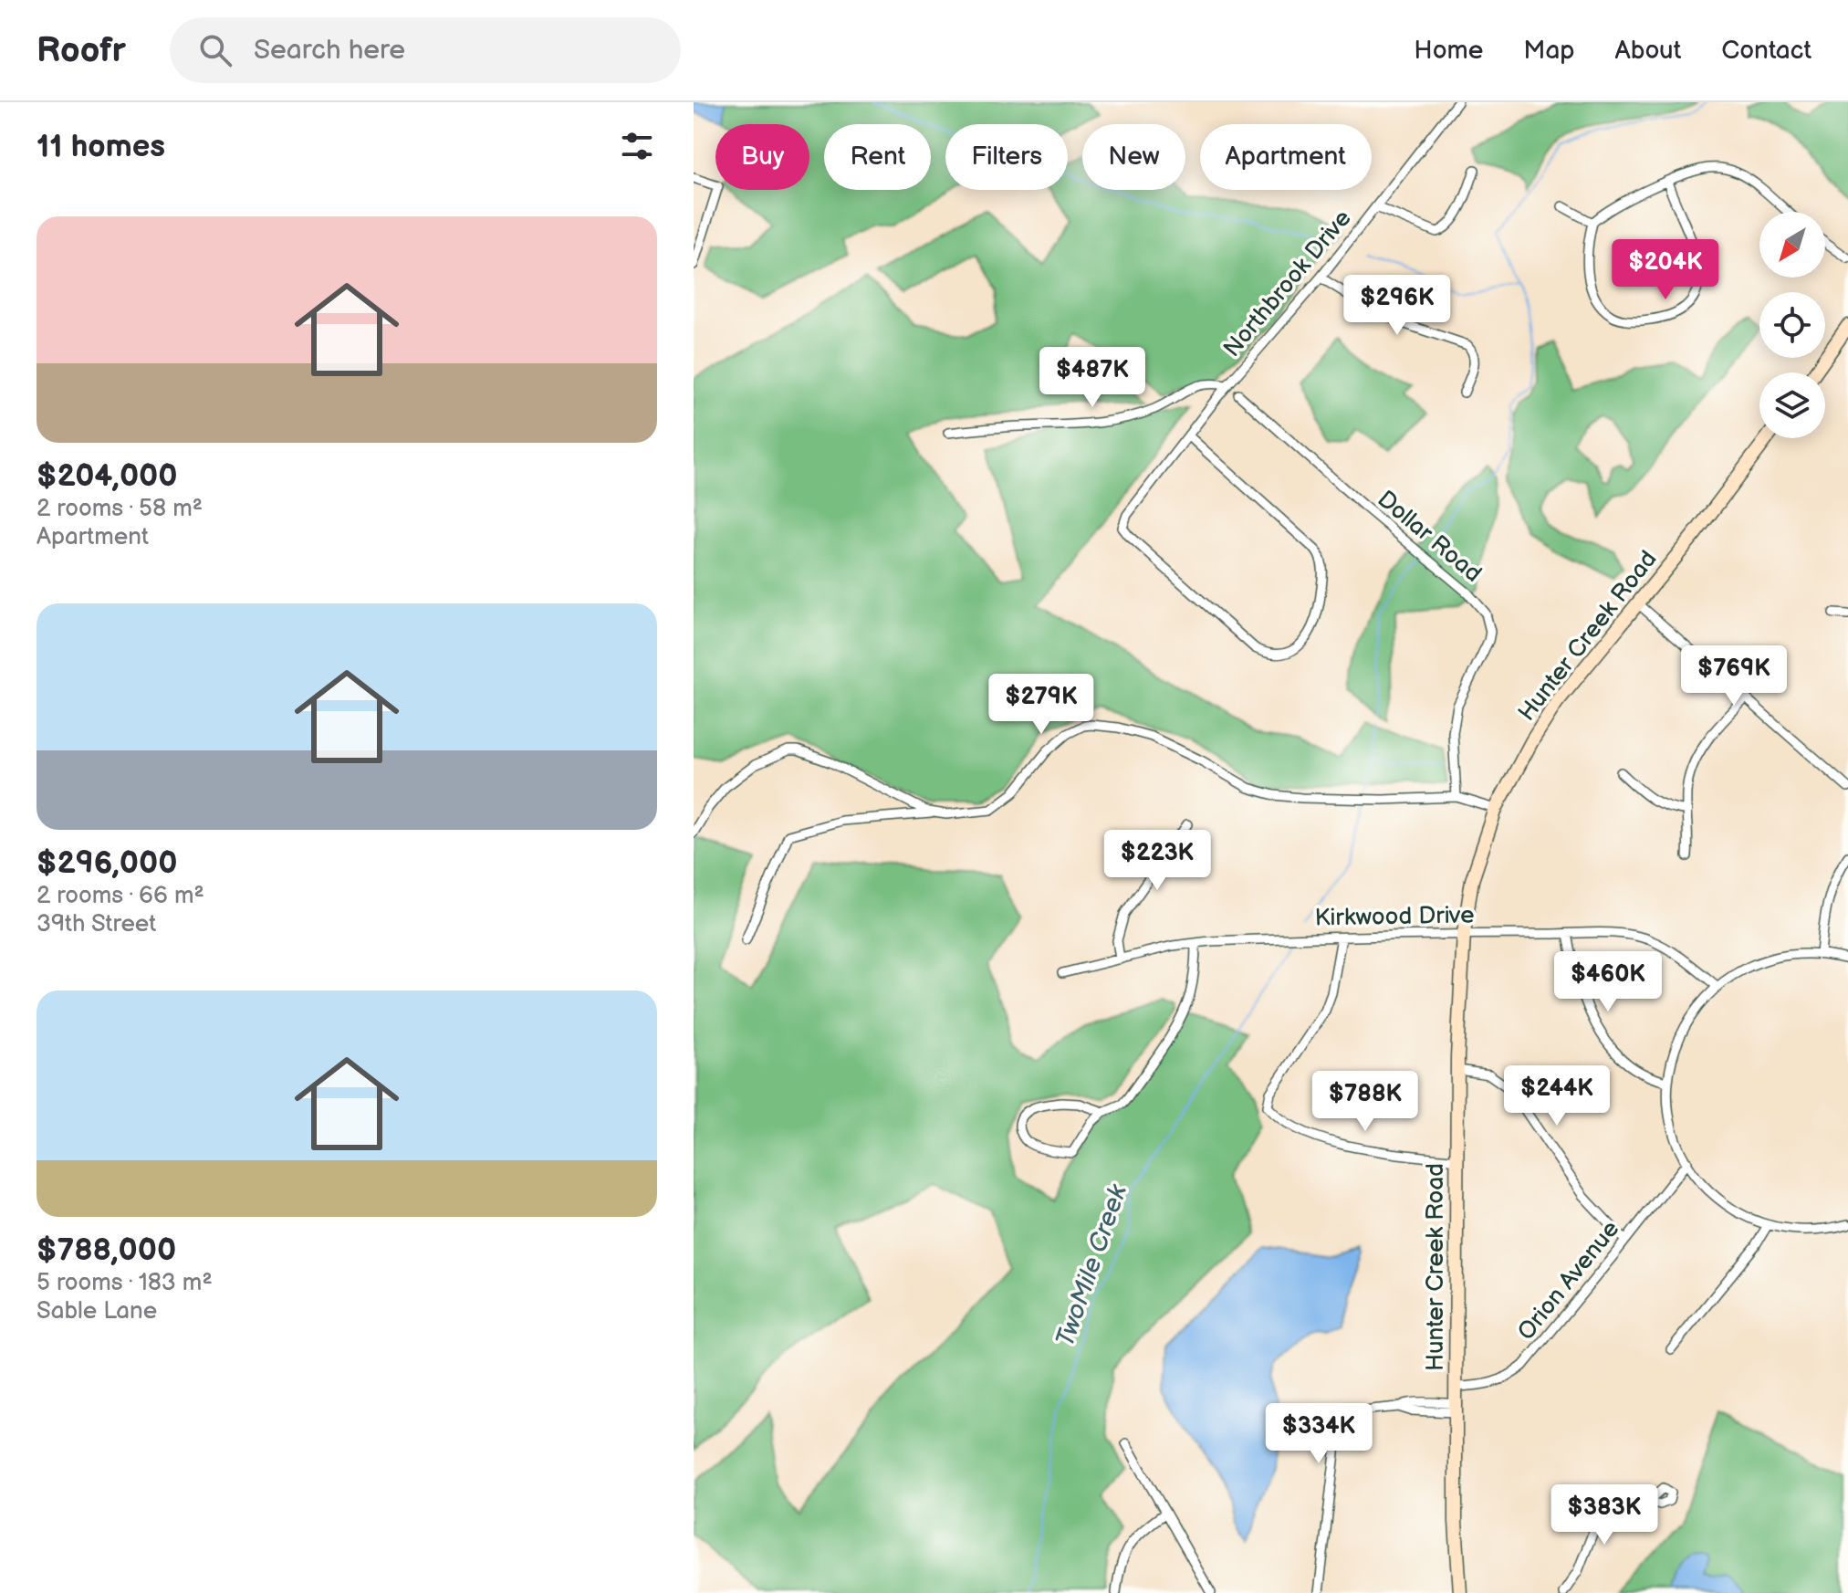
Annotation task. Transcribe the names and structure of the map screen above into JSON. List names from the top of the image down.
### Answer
{
  "streets": {
    "main road": ["Hunter Creek Road"],
    "street": [
      "Northbrook Drive",
      "Dollar Road",
      "Kirkwood Drive",
      "Orion Avenue"
    ]
  },
  "crossings": [
    ["Hunter Creek Road", "Kirkwood Drive"],
    ["Hunter Creek Road", "Orion Avenue"]
  ],
  "water": ["TwoMile Creek"],
  "north": "bottom left",
  "page": {
    "header": "Roofr",
    "search": "Search here",
    "nav": [
      "Home",
      "Map",
      "About",
      "Contact"
    ],
    "heading": "11 homes",
    "chip": [
      "Buy",
      "Rent",
      "Filters",
      "New",
      "Apartment"
    ],
    "list": [
      {
        "name": "$204,000",
        "note": "2 rooms · 58 m² · Apartment"
      },
      {
        "name": "$296,000",
        "note": "2 rooms · 66 m² · 39th Street"
      },
      {
        "name": "$788,000",
        "note": "5 rooms · 183 m² · Sable Lane"
      }
    ],
    "price": [
      "$204K",
      "$296K",
      "$487K",
      "$769K",
      "$279K",
      "$223K",
      "$460K",
      "$244K",
      "$788K",
      "$334K",
      "$383K"
    ]
  }
}
